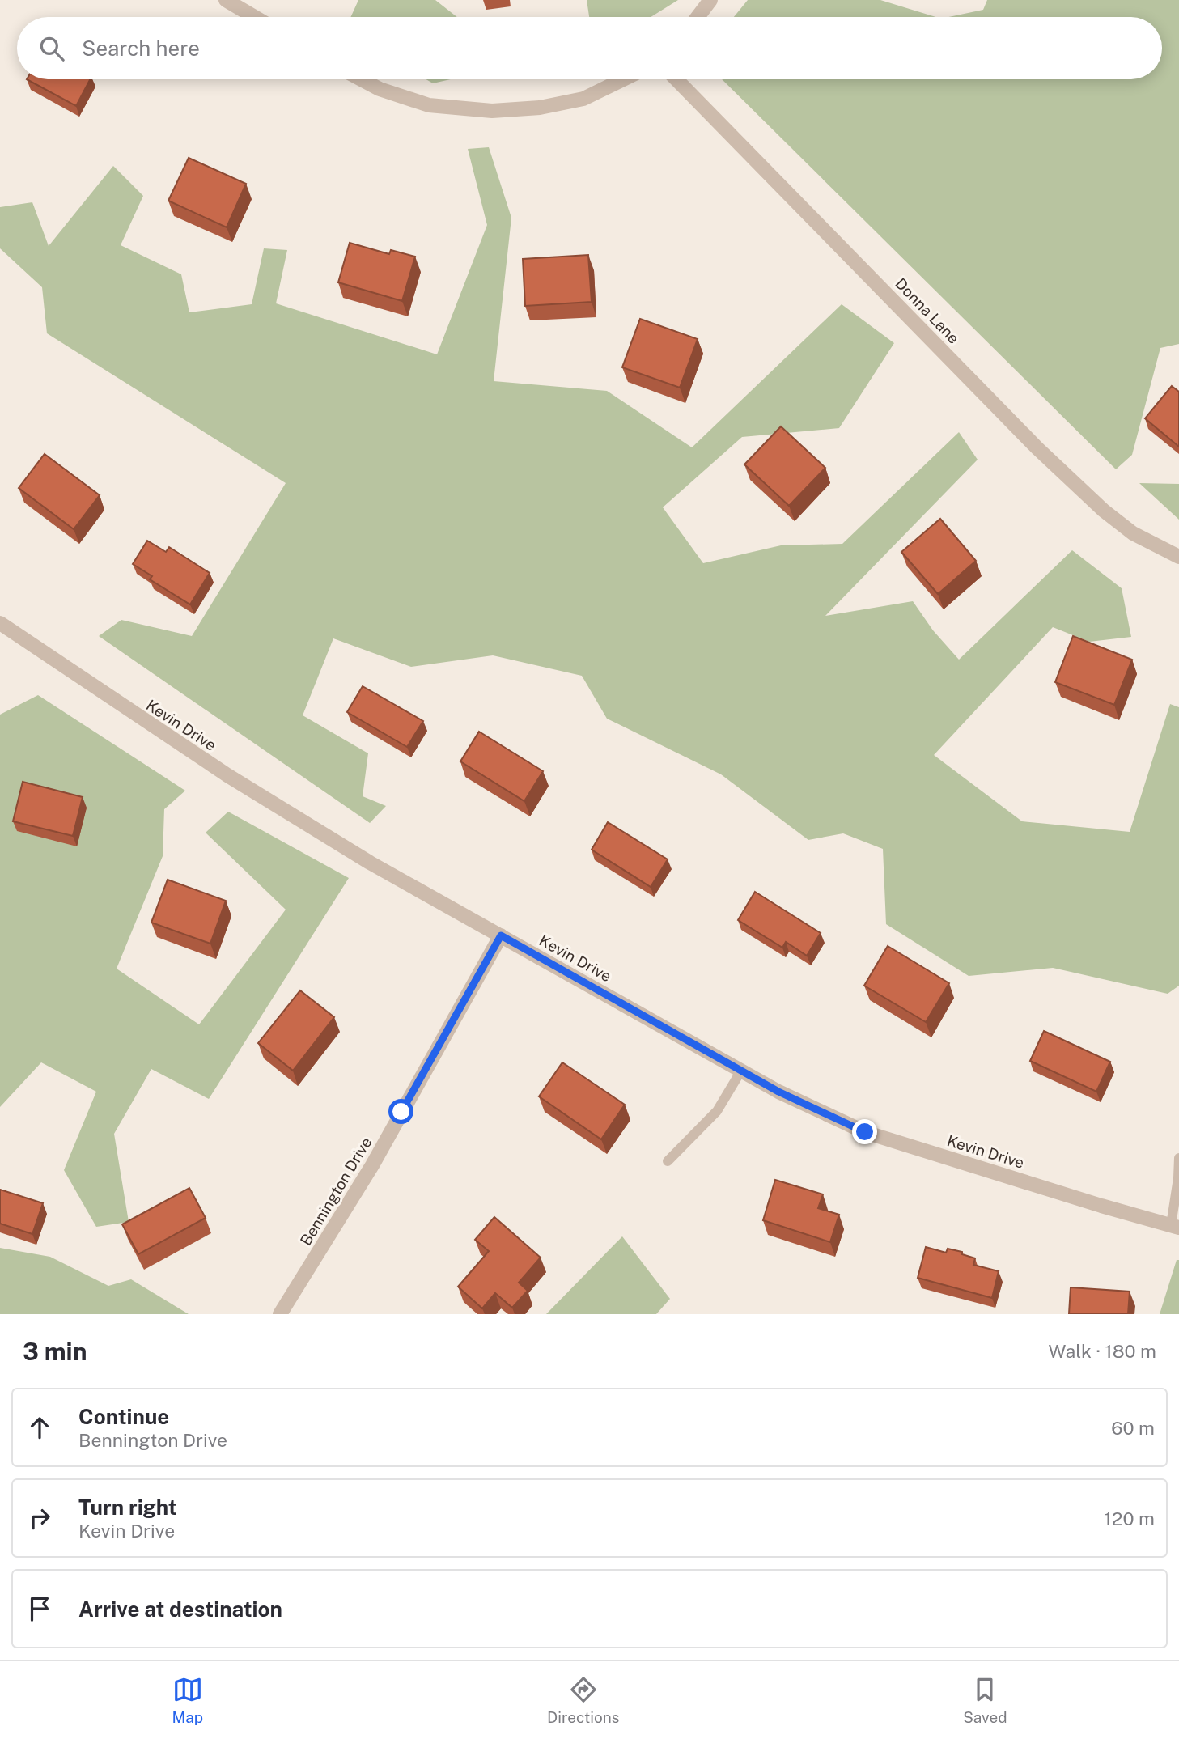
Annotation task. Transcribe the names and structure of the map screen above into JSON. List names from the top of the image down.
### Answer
{
  "streets": {
    "street": ["Donna Lane", "Kevin Drive", "Bennington Drive"]
  },
  "crossings": [
    ["Kevin Drive", "Bennington Drive"]
  ],
  "page": {
    "search": "Search here",
    "heading": ["3 min", "Walk · 180 m"],
    "list": [
      ["Continue", "Bennington Drive", "60 m"],
      ["Turn right", "Kevin Drive", "120 m"],
      "Arrive at destination"
    ],
    "nav": ["Map", "Directions", "Saved"]
  }
}
